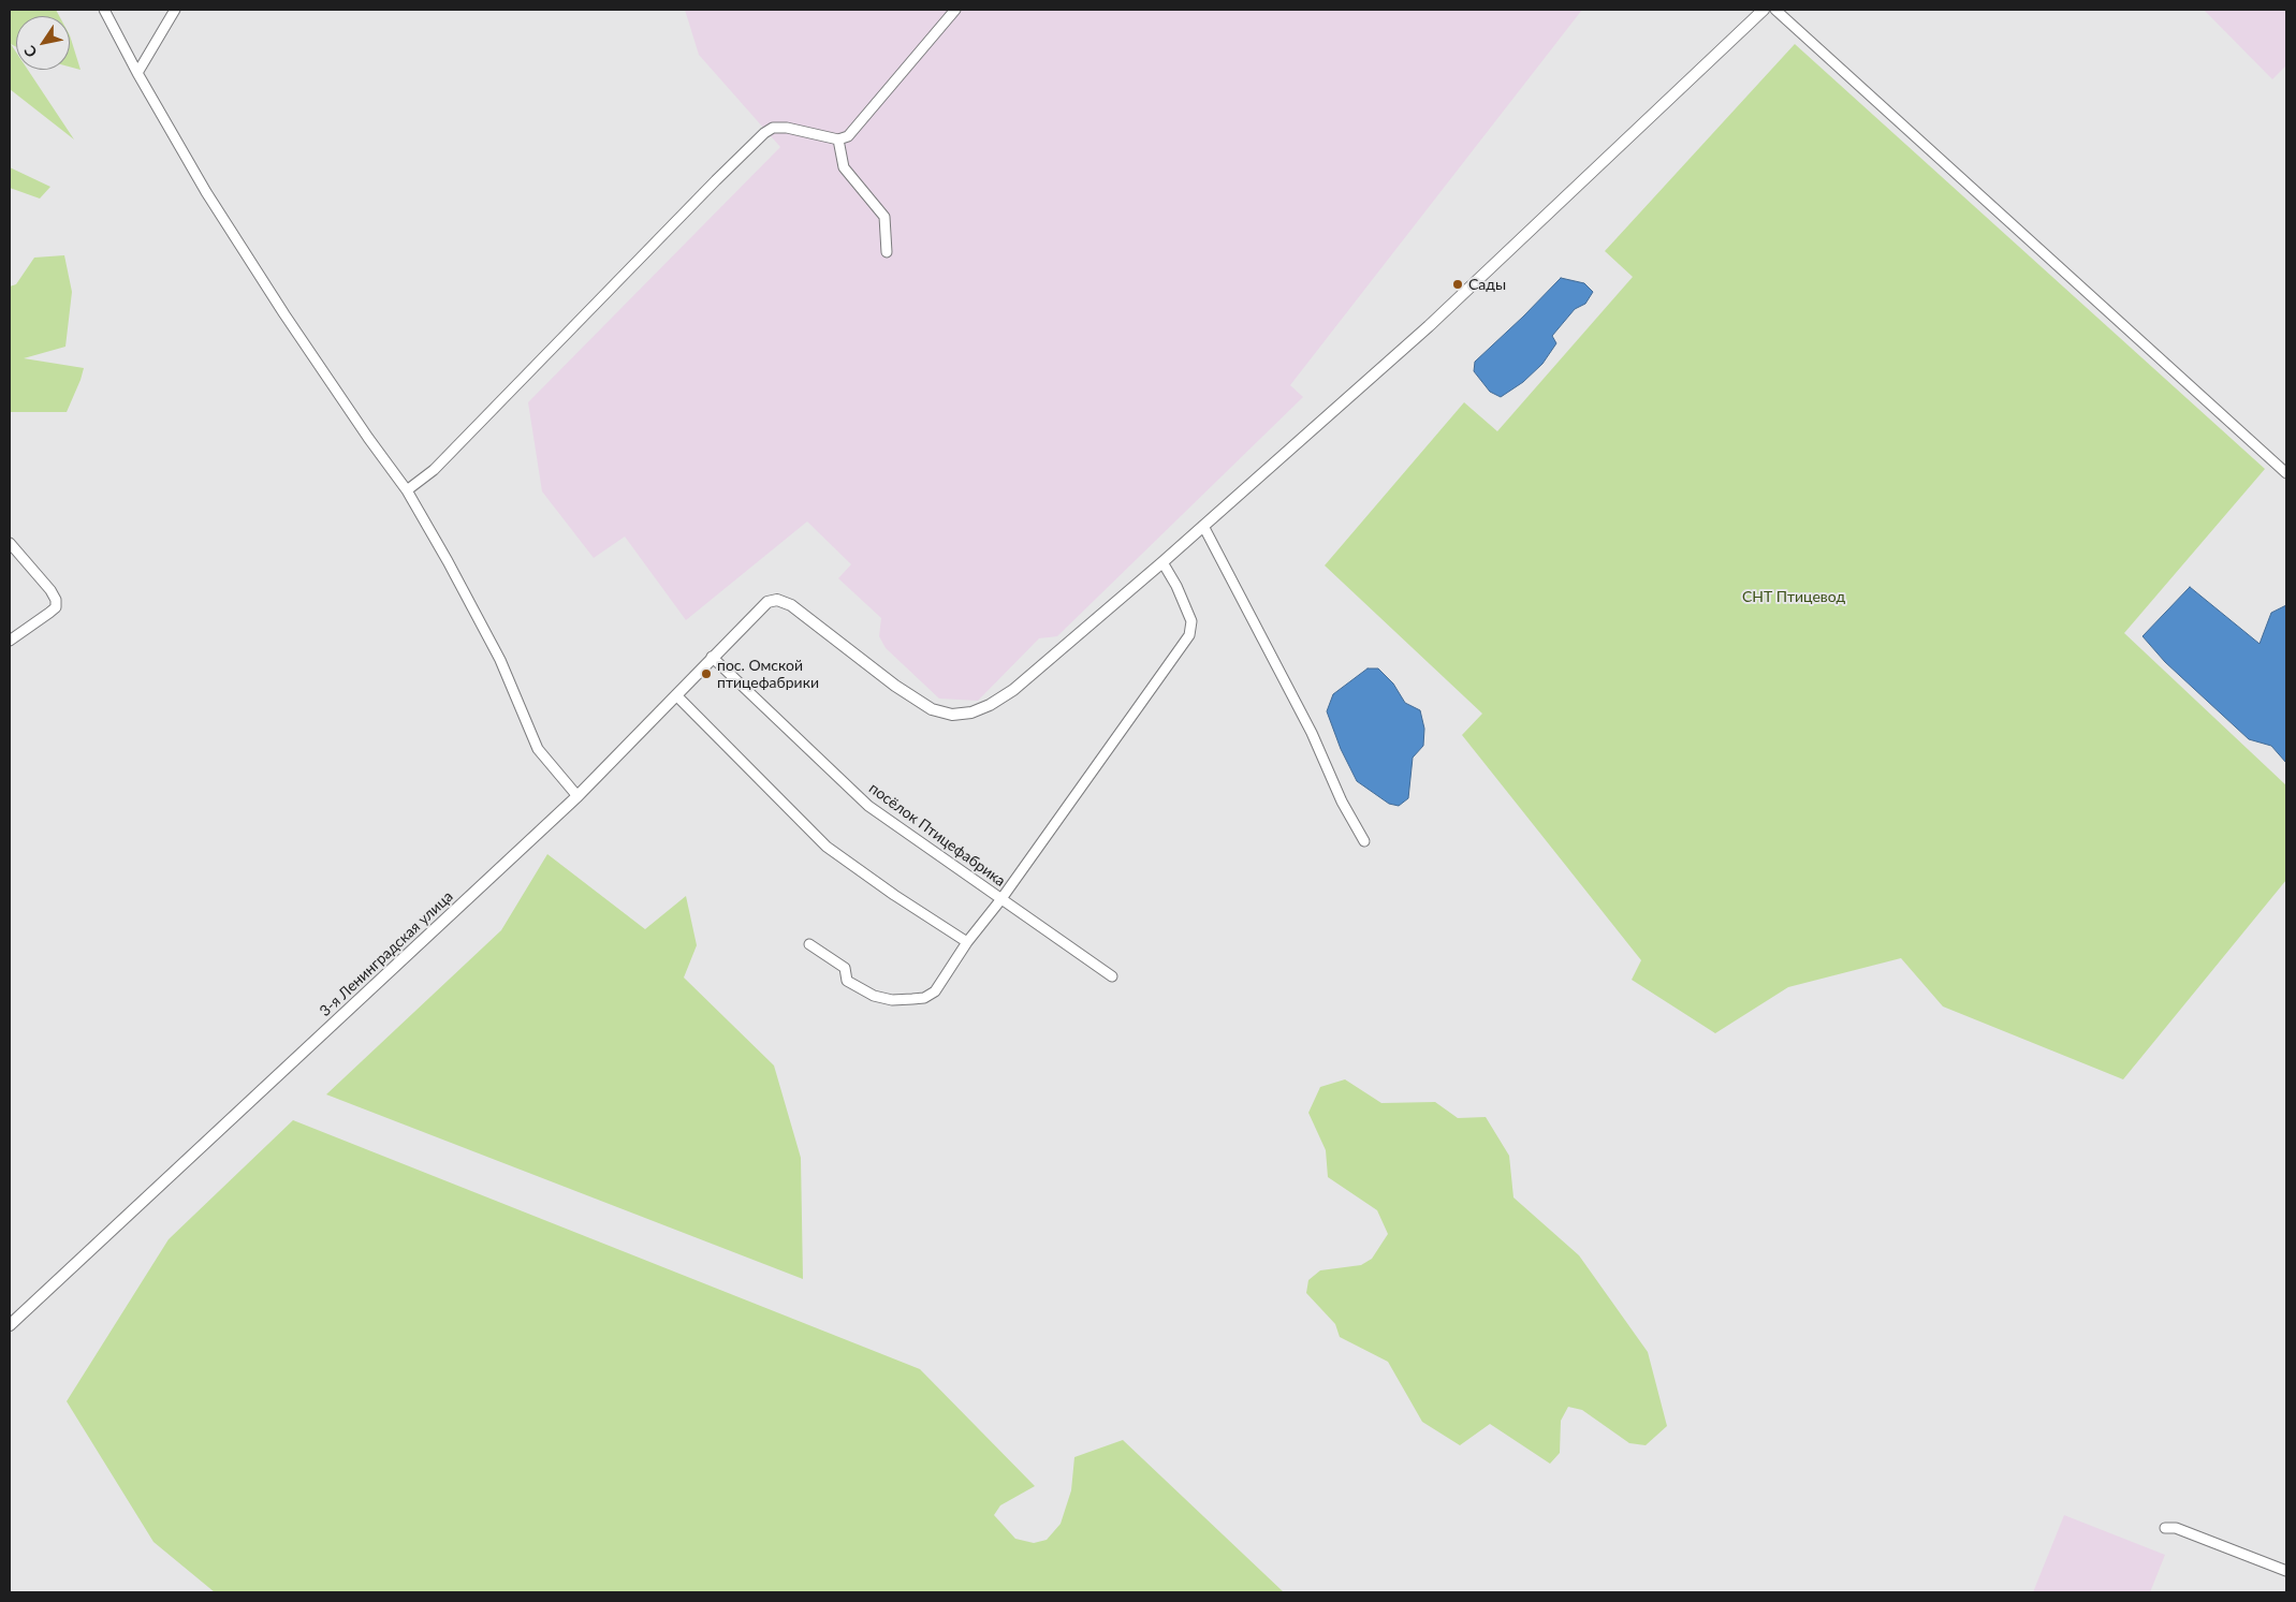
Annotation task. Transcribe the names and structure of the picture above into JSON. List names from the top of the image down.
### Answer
{
  "streets": {
    "street": ["посёлок Птицефабрика", "3-я Ленинградская улица"]
  },
  "crossings": [
    ["посёлок Птицефабрика", "3-я Ленинградская улица"]
  ],
  "parks": ["СНТ Птицевод"],
  "places": ["Сады", "пос. Омской птицефабрики"],
  "north": "bottom left"
}
